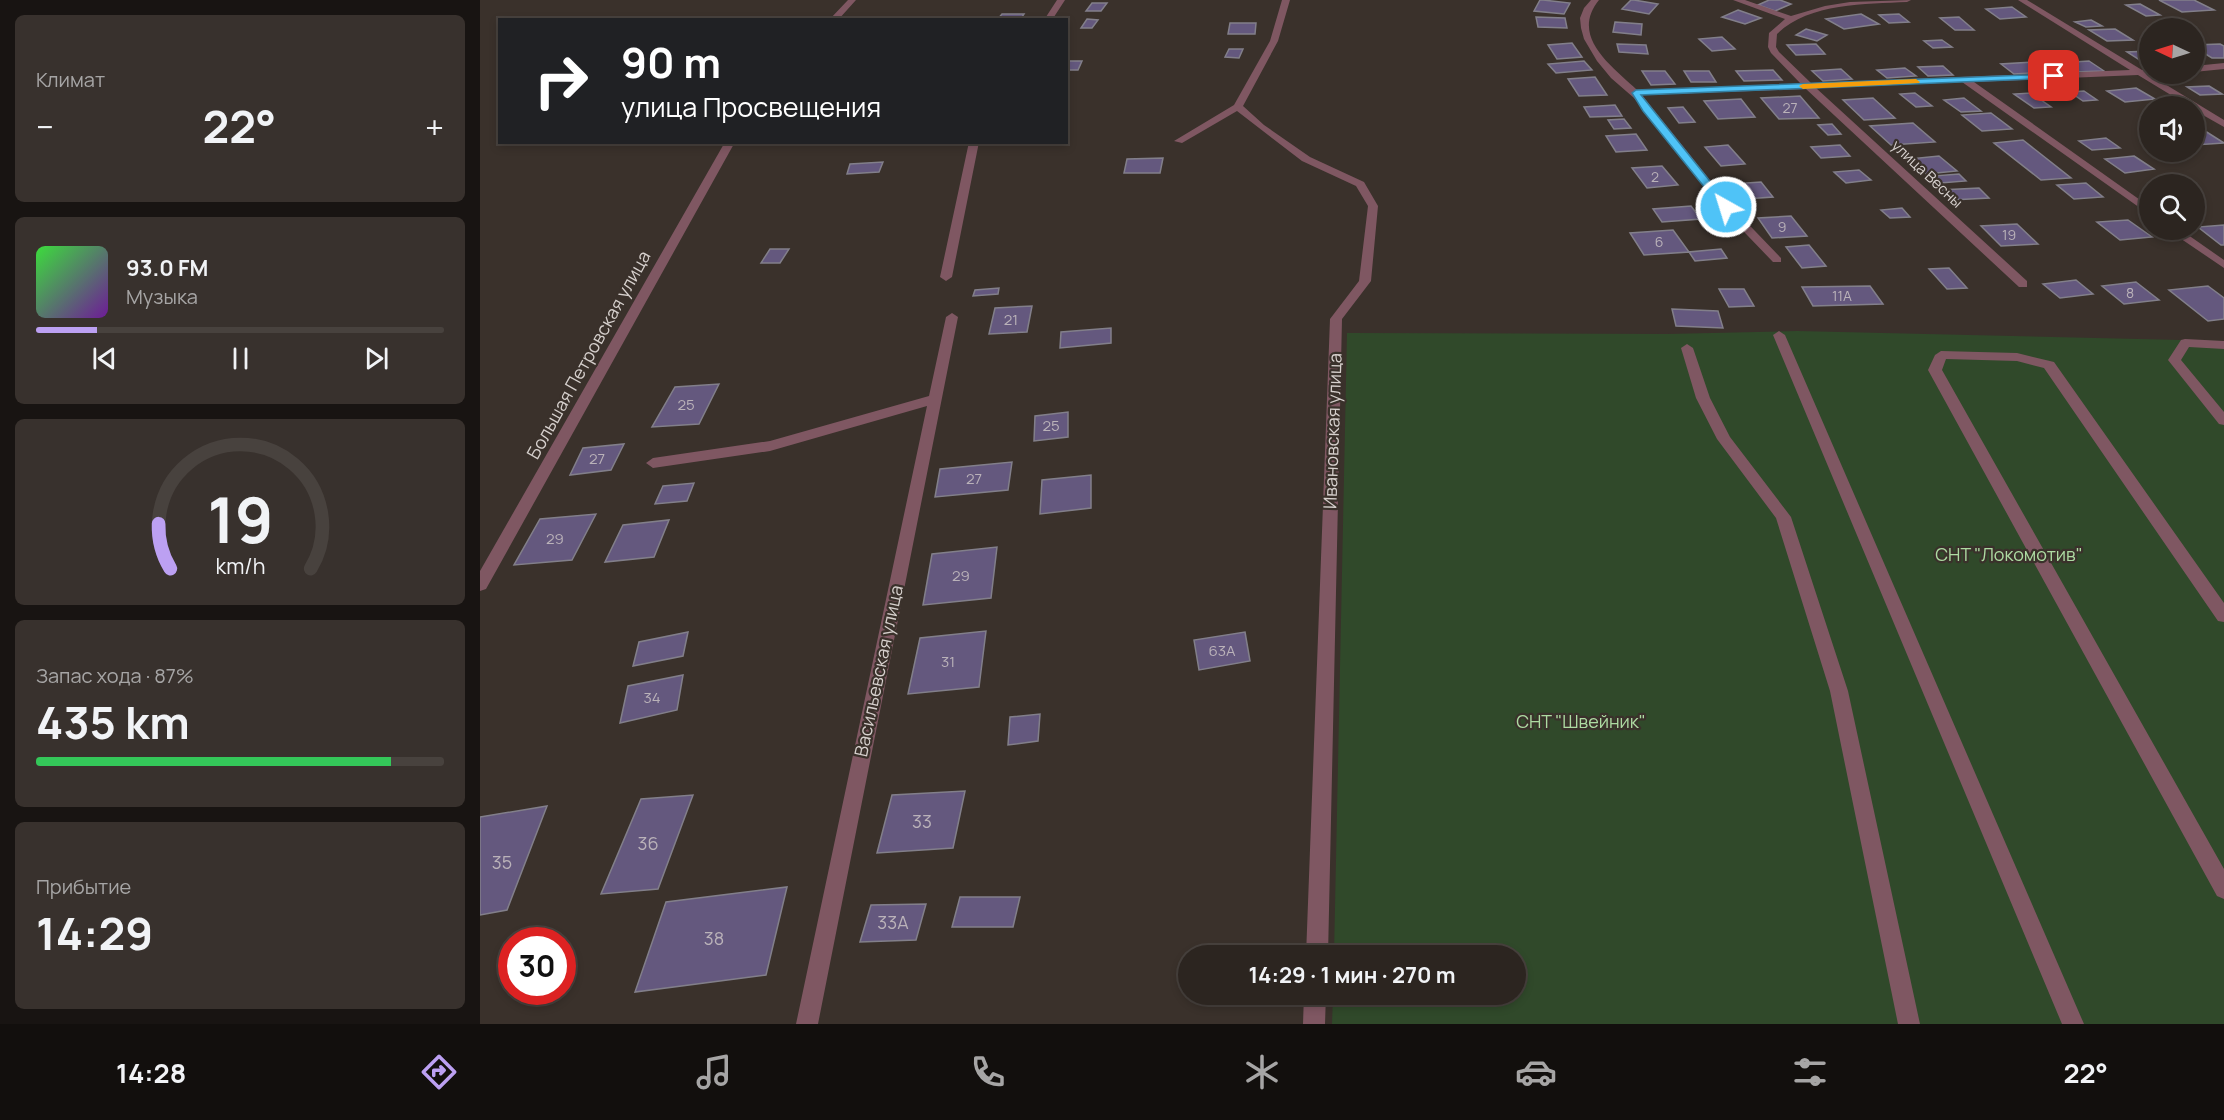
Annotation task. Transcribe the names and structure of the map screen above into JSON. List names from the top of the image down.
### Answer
{
  "streets": {
    "street": [
      "улица Весны",
      "Большая Петровская улица",
      "Ивановская улица",
      "Васильевская улица"
    ]
  },
  "parks": ["СНТ \"Локомотив\"", "СНТ \"Швейник\""],
  "house_numbers": [
    "27",
    "2",
    "9",
    "19",
    "6",
    "8",
    "11А",
    "21",
    "25",
    "25",
    "27",
    "27",
    "29",
    "29",
    "63А",
    "31",
    "34",
    "33",
    "36",
    "35",
    "33А",
    "38"
  ],
  "north": "left",
  "page": {
    "tile": [
      "Климат",
      ["Запас хода · 87%", "435 km"],
      ["Прибытие", "14:29"]
    ],
    "turn": ["90 m", "улица Просвещения"],
    "heat": ["−", "22°", "+"],
    "song": ["93.0 FM", "Музыка"],
    "limit": "30",
    "trip": "14:29 · 1 мин · 270 m",
    "tabs": ["14:28", "22°"],
    "gauge": ["19", "km/h"]
  }
}
